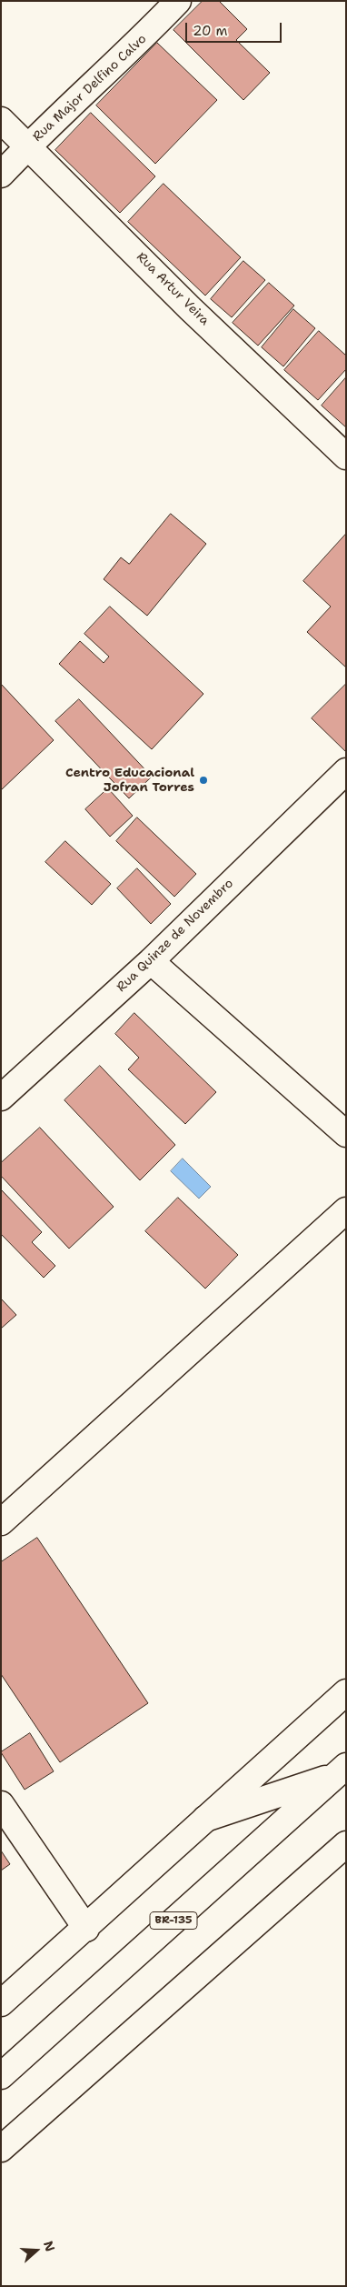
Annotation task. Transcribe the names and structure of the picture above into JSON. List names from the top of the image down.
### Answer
{
  "streets": {
    "street": [
      "Rua Major Delfino Calvo",
      "Rua Artur Veira",
      "Rua Quinze de Novembro",
      "BR-135"
    ]
  },
  "crossings": [
    ["Rua Major Delfino Calvo", "Rua Artur Veira"]
  ],
  "places": ["Centro Educacional Jofran Torres"],
  "scale_bar": "20 m",
  "north": "right"
}
